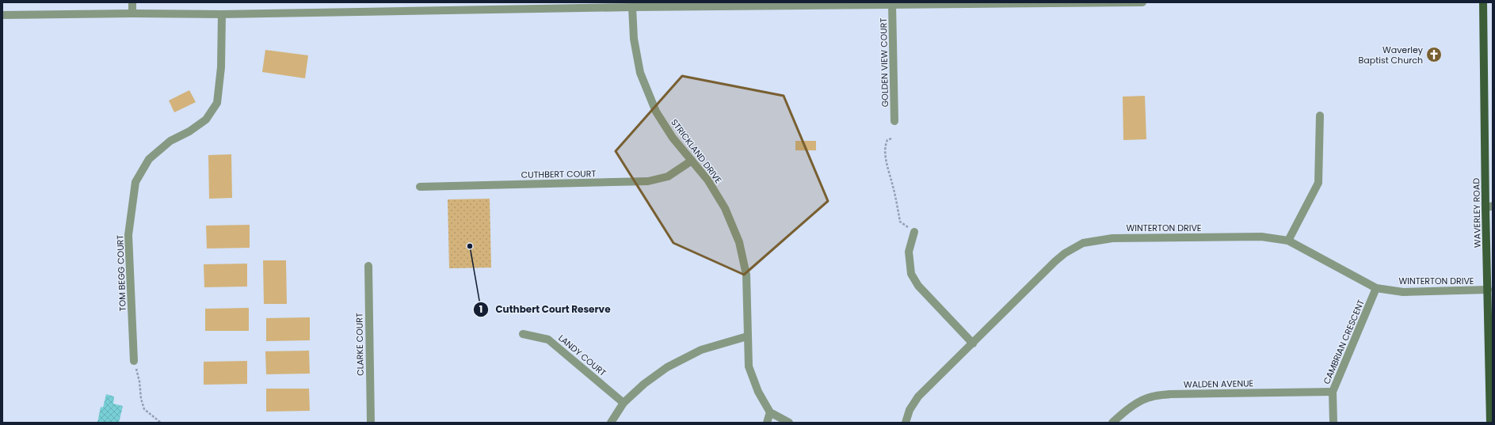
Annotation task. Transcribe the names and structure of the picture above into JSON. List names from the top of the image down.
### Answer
{
  "streets": {
    "main road": ["WAVERLEY ROAD"],
    "street": [
      "GOLDEN VIEW COURT",
      "STRICKLAND DRIVE",
      "CUTHBERT COURT",
      "WINTERTON DRIVE",
      "TOM BEGG COURT",
      "CAMBRIAN CRESCENT",
      "CLARKE COURT",
      "LANDY COURT",
      "WALDEN AVENUE"
    ]
  },
  "crossings": [
    ["STRICKLAND DRIVE", "CUTHBERT COURT"],
    ["WAVERLEY ROAD", "WINTERTON DRIVE"],
    ["WINTERTON DRIVE", "CAMBRIAN CRESCENT"],
    ["CAMBRIAN CRESCENT", "WALDEN AVENUE"]
  ],
  "places": {
    "church": ["Waverley Baptist Church"],
    "other": ["Cuthbert Court Reserve"]
  }
}
